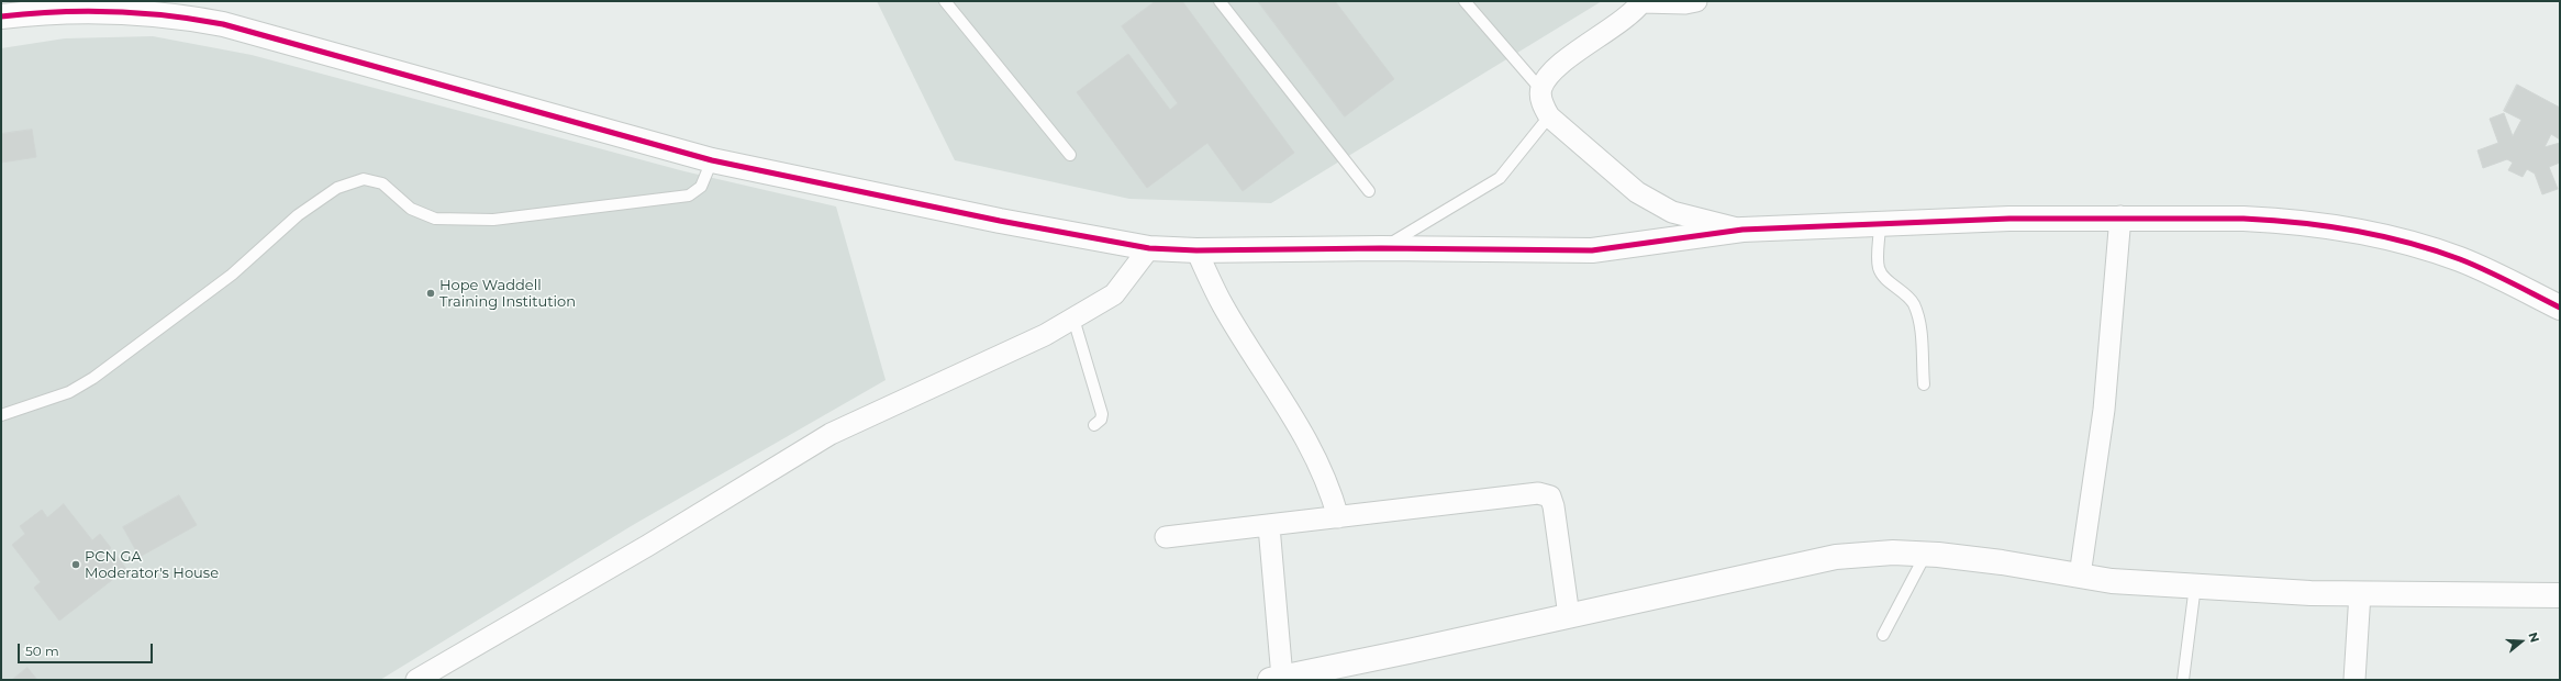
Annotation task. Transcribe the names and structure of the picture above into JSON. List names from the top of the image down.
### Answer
{
  "places": ["Hope Waddell Training Institution", "PCN GA Moderator's House"],
  "scale_bar": "50 m",
  "north": "right"
}
